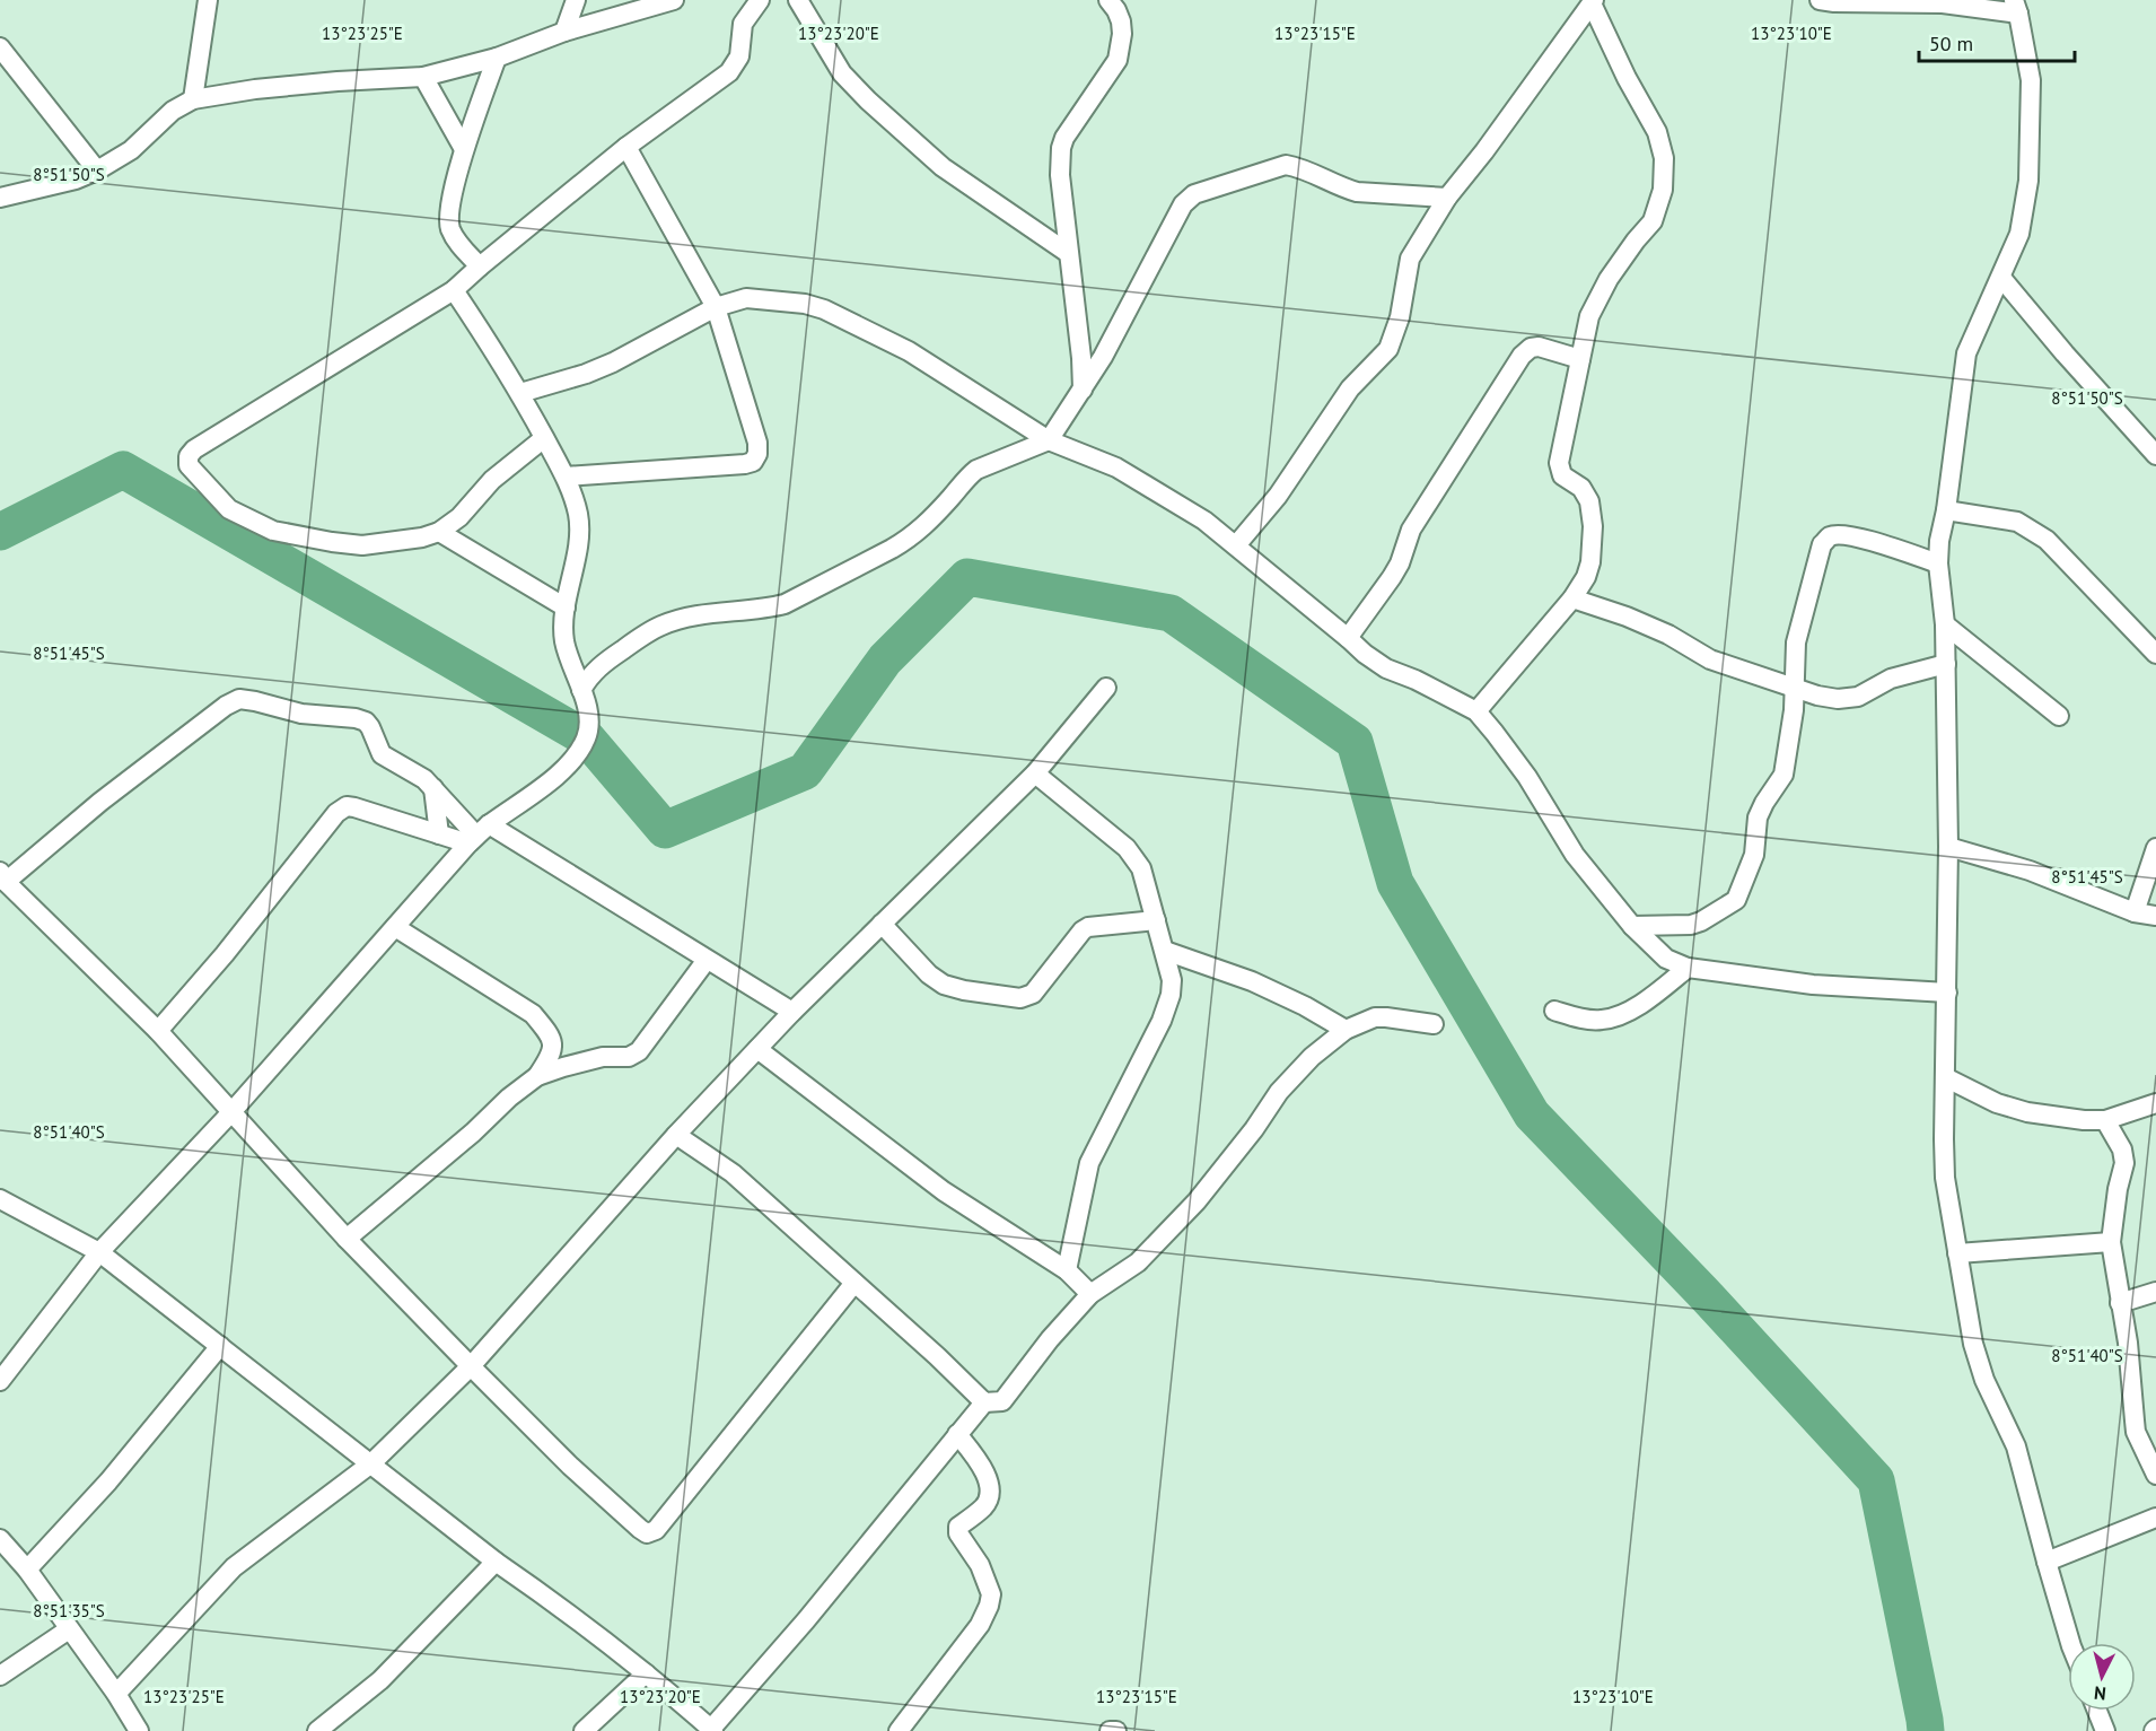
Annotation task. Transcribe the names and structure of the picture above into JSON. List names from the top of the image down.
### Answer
{
  "scale_bar": "50 m",
  "north": "bottom",
  "coordinates": [
    "13°23'25\"E",
    "13°23'20\"E",
    "13°23'15\"E",
    "13°23'10\"E",
    "8°51'50\"S",
    "8°51'45\"S",
    "8°51'40\"S",
    "8°51'35\"S"
  ]
}
